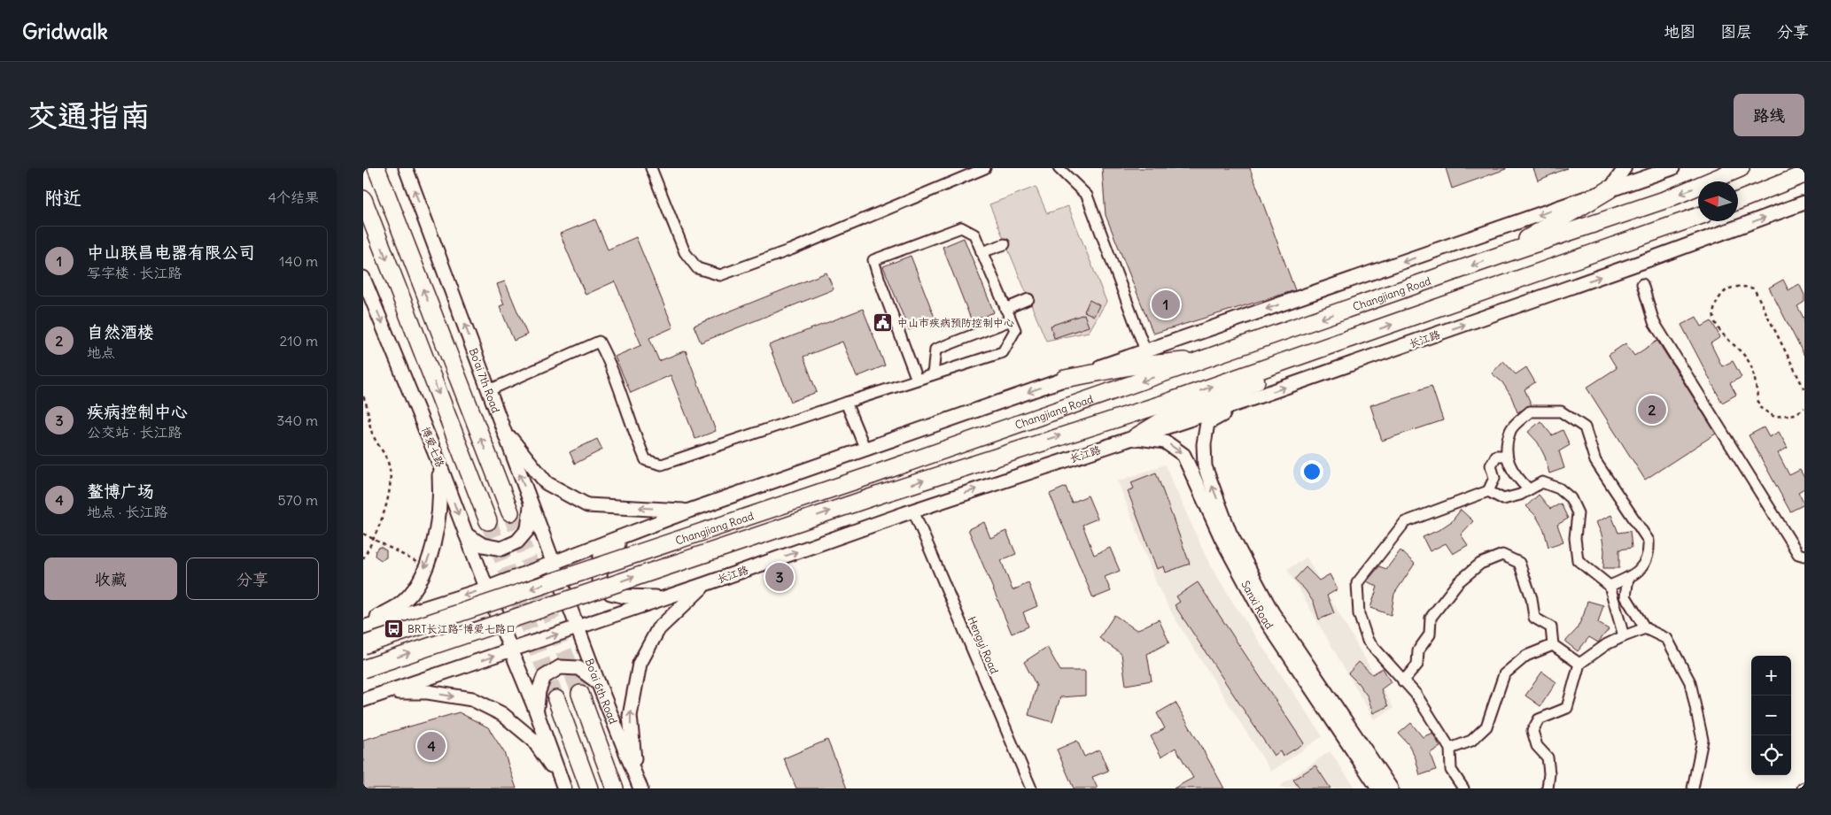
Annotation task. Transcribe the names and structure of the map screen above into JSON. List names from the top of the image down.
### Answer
{
  "streets": {
    "highway": ["Changjiang Road", "Bo'ai 6th Road"],
    "main road": [
      "长江路",
      "Bo'ai 7th Road",
      "博爱七路",
      "Sanxi Road"
    ],
    "street": ["Hengyi Road"]
  },
  "crossings": [
    ["长江路", "博爱七路"],
    ["长江路", "Sanxi Road"],
    ["长江路", "Hengyi Road"],
    ["长江路", "Bo'ai 6th Road"],
    ["Bo'ai 7th Road", "Bo'ai 6th Road"]
  ],
  "one_way": ["Bo'ai 7th Road", "博爱七路"],
  "places": {
    "public building": ["中山市疾病预防控制中心"],
    "bus stop": ["BRT长江路-博爱七路口"]
  },
  "north": "left",
  "page": {
    "header": "Gridwalk",
    "nav": ["地图", "图层", "分享"],
    "buttons": [
      "路线",
      ["收藏", "分享"]
    ],
    "title": "交通指南",
    "heading": ["附近", "4个结果"],
    "list": [
      {
        "mark": "1",
        "name": "中山联昌电器有限公司",
        "note": "写字楼 · 长江路",
        "value": "140 m"
      },
      {
        "mark": "2",
        "name": "自然酒楼",
        "note": "地点",
        "value": "210 m"
      },
      {
        "mark": "3",
        "name": "疾病控制中心",
        "note": "公交站 · 长江路",
        "value": "340 m"
      },
      {
        "mark": "4",
        "name": "鳌博广场",
        "note": "地点 · 长江路",
        "value": "570 m"
      }
    ],
    "pins": [
      "1",
      "2",
      "3",
      "4"
    ],
    "map_buttons": ["+", "−"]
  }
}
